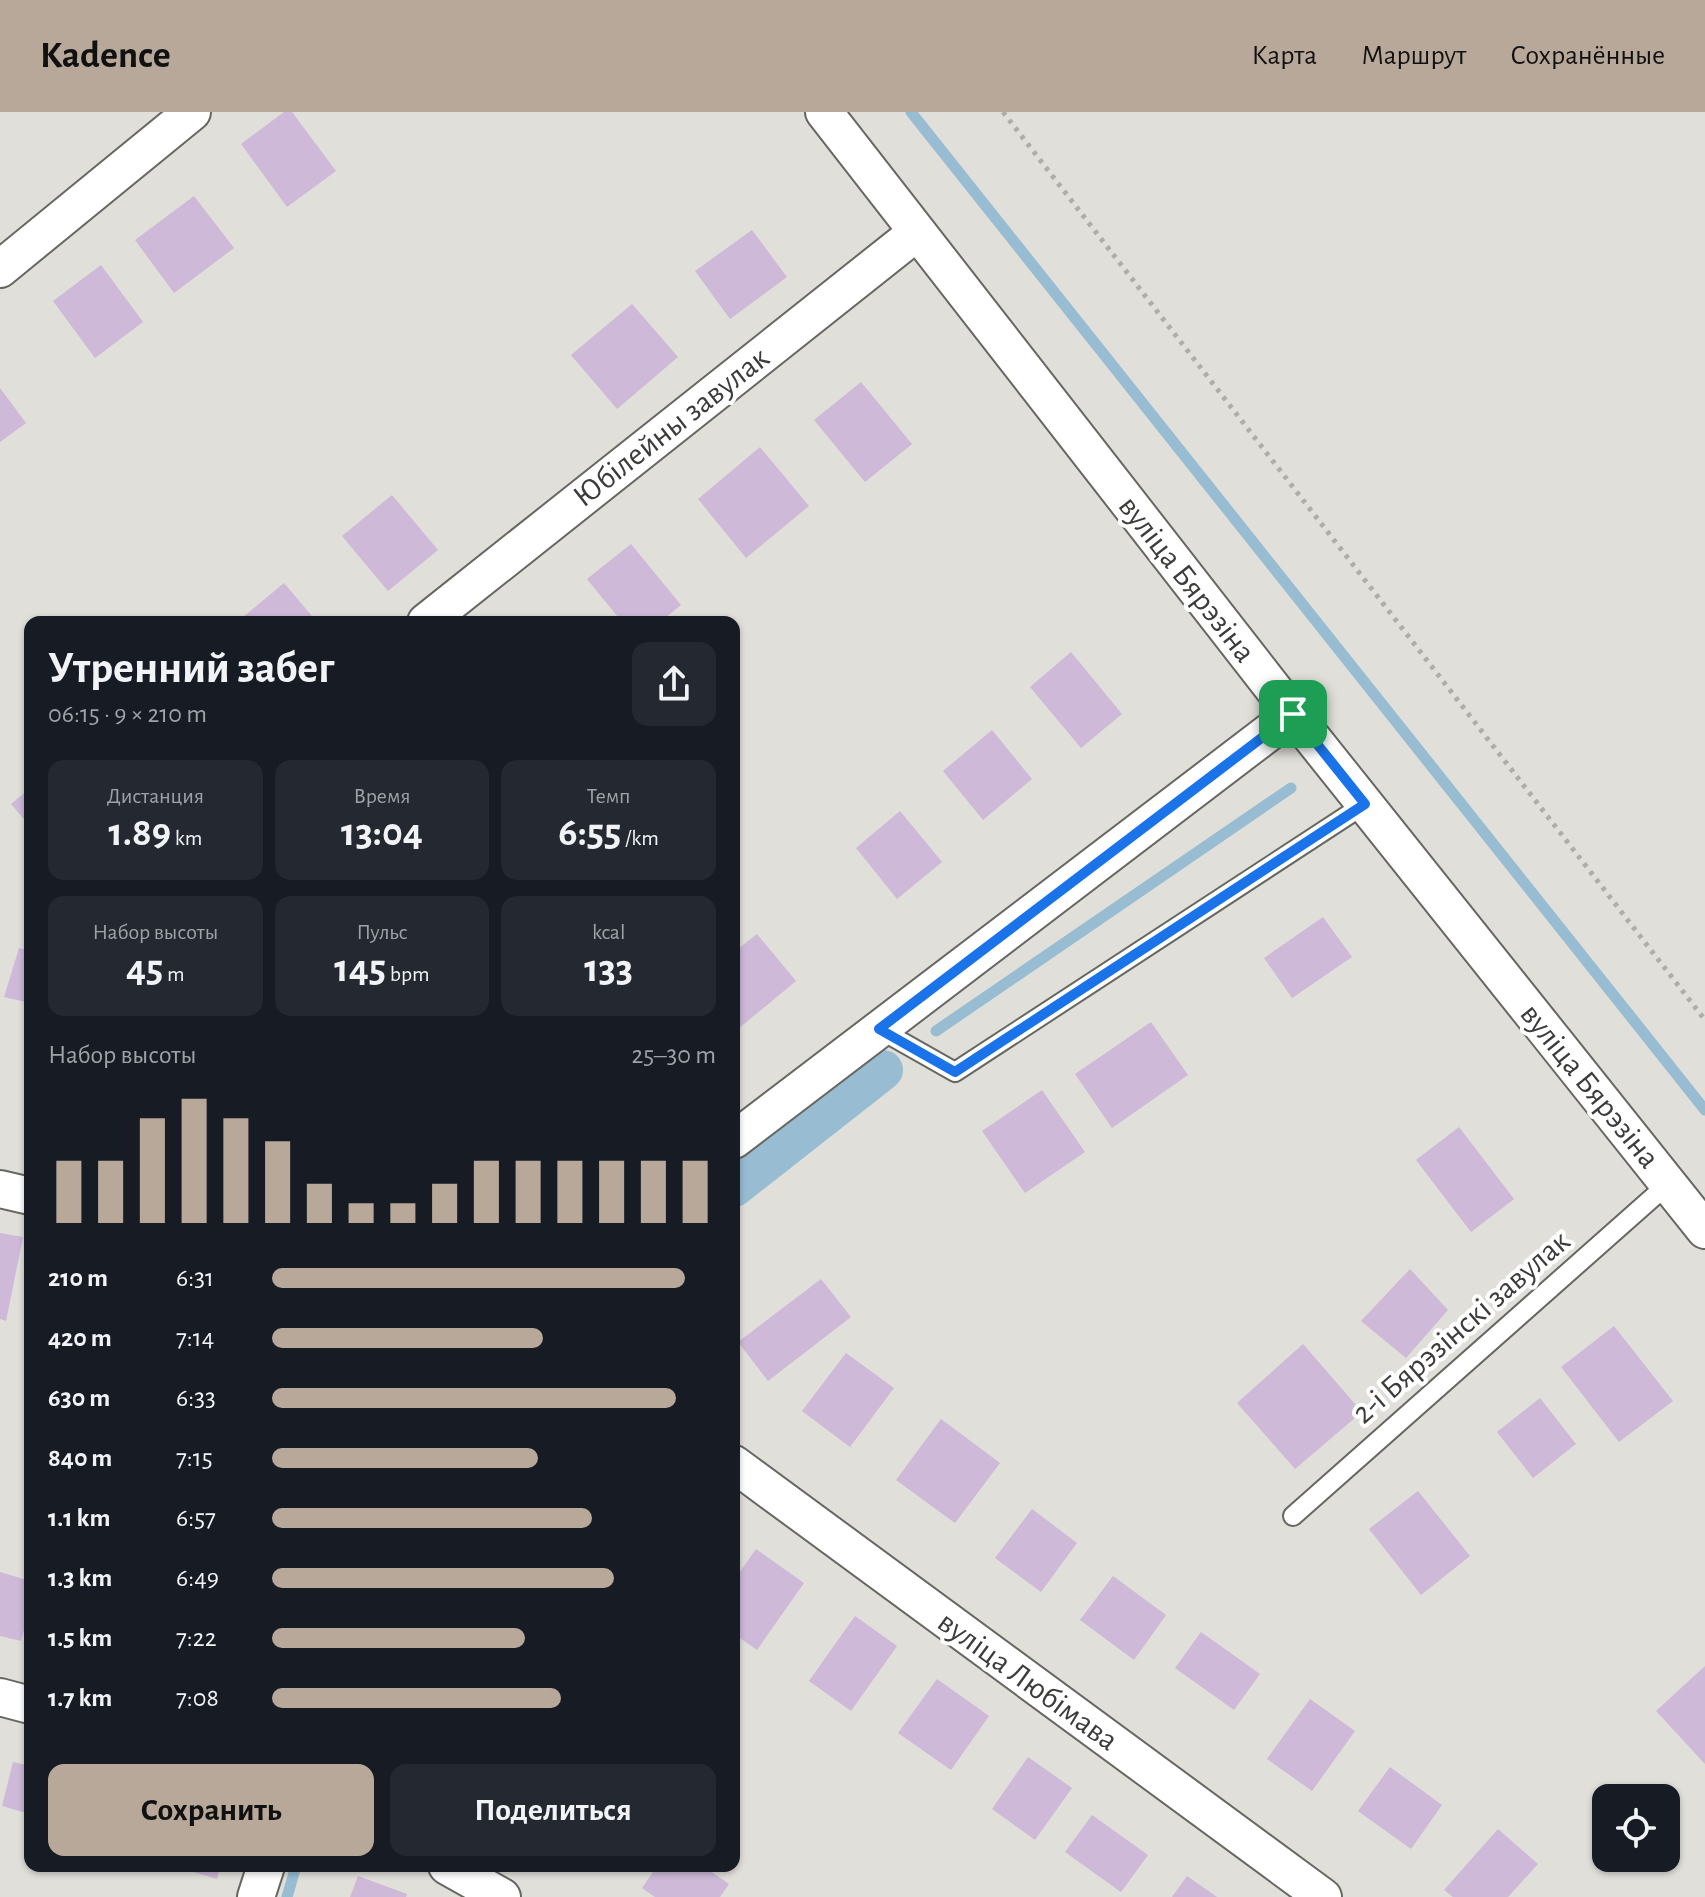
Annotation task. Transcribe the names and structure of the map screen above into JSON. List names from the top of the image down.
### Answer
{
  "streets": {
    "street": ["Юбілейны завулак", "вуліца Бярэзіна", "вуліца Любімава"],
    "lane": ["2-і Бярэзінскі завулак"]
  },
  "crossings": [
    ["Юбілейны завулак", "вуліца Бярэзіна"],
    ["вуліца Бярэзіна", "2-і Бярэзінскі завулак"]
  ],
  "page": {
    "header": "Kadence",
    "nav": ["Карта", "Маршрут", "Сохранённые"],
    "heading": ["Утренний забег", "06:15 · 9 × 210 m"],
    "stats": [
      ["Дистанция", "1.89 km"],
      ["Время", "13:04"],
      ["Темп", "6:55 /km"],
      ["Набор высоты", "45 m"],
      ["Пульс", "145 bpm"],
      ["kcal", "133"]
    ],
    "chart": ["Набор высоты", "25–30 m"],
    "list": [
      {
        "name": "210 m",
        "note": "6:31"
      },
      {
        "name": "420 m",
        "note": "7:14"
      },
      {
        "name": "630 m",
        "note": "6:33"
      },
      {
        "name": "840 m",
        "note": "7:15"
      },
      {
        "name": "1.1 km",
        "note": "6:57"
      },
      {
        "name": "1.3 km",
        "note": "6:49"
      },
      {
        "name": "1.5 km",
        "note": "7:22"
      },
      {
        "name": "1.7 km",
        "note": "7:08"
      }
    ],
    "buttons": ["Сохранить", "Поделиться"]
  }
}
